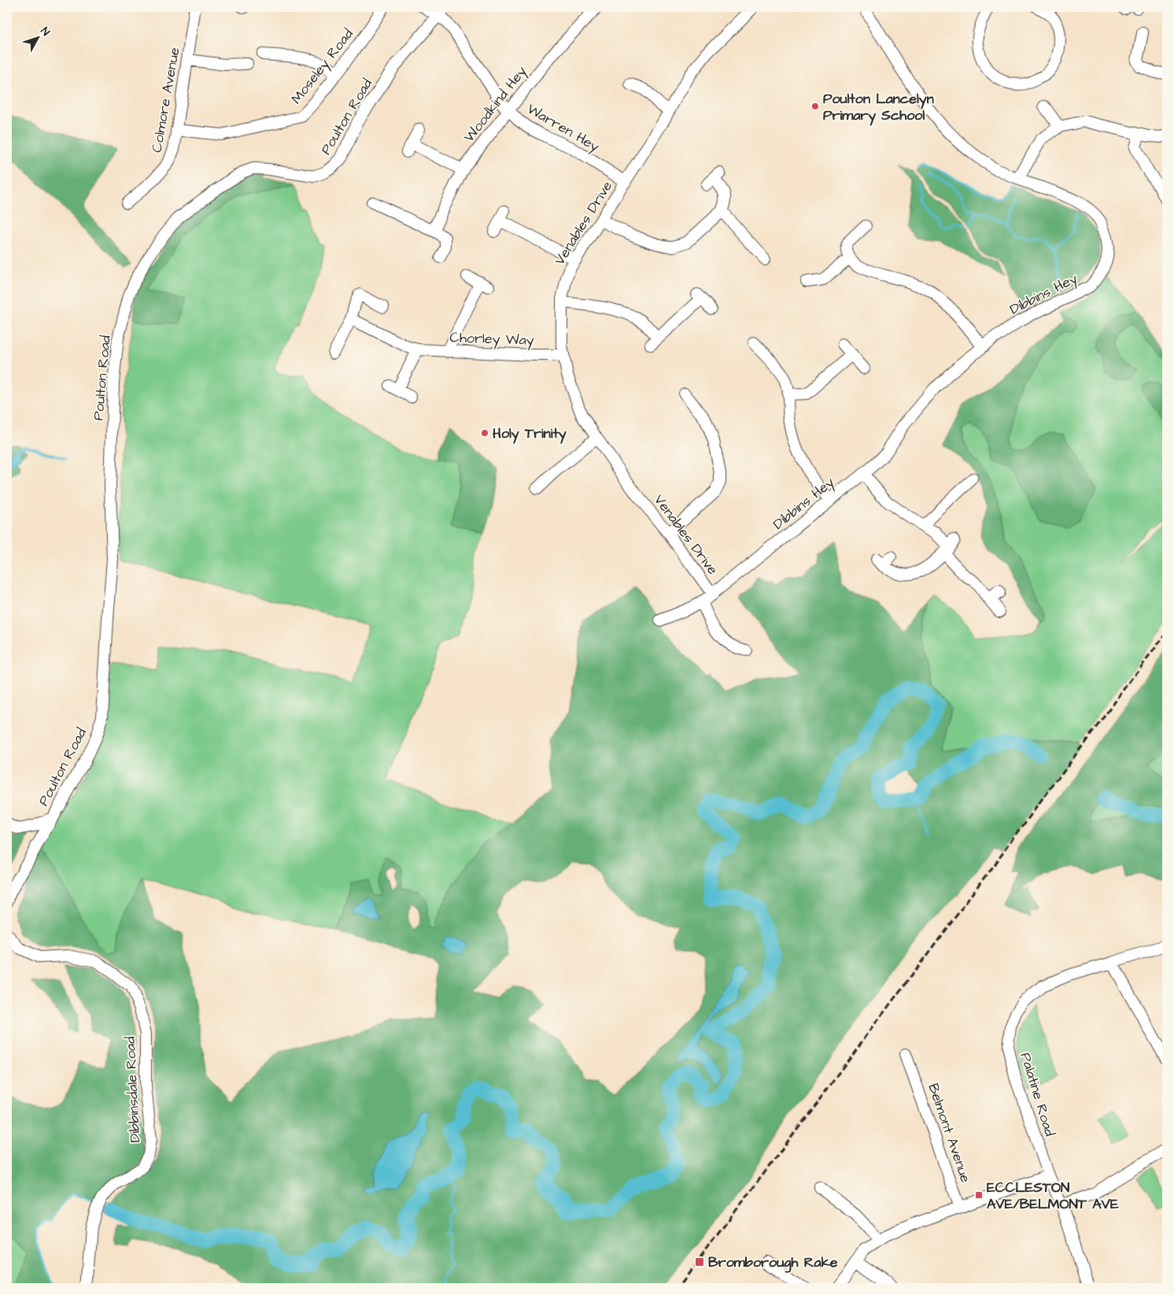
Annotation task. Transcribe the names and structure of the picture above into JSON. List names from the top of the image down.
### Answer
{
  "streets": {
    "street": [
      "Moseley Road",
      "Colmore Avenue",
      "Woodkind Hey",
      "Poulton Road",
      "Warren Hey",
      "Venables Drive",
      "Dibbins Hey",
      "Chorley Way",
      "Dibbinsdale Road",
      "Palatine Road",
      "Belmont Avenue"
    ]
  },
  "crossings": [
    ["Moseley Road", "Colmore Avenue"],
    ["Woodkind Hey", "Warren Hey"],
    ["Poulton Road", "Warren Hey"],
    ["Warren Hey", "Venables Drive"],
    ["Venables Drive", "Dibbins Hey"],
    ["Venables Drive", "Chorley Way"]
  ],
  "places": {
    "other": ["Poulton Lancelyn Primary School", "Holy Trinity"],
    "transit": ["ECCLESTON AVE/BELMONT AVE", "Bromborough Rake"]
  },
  "north": "top right"
}
